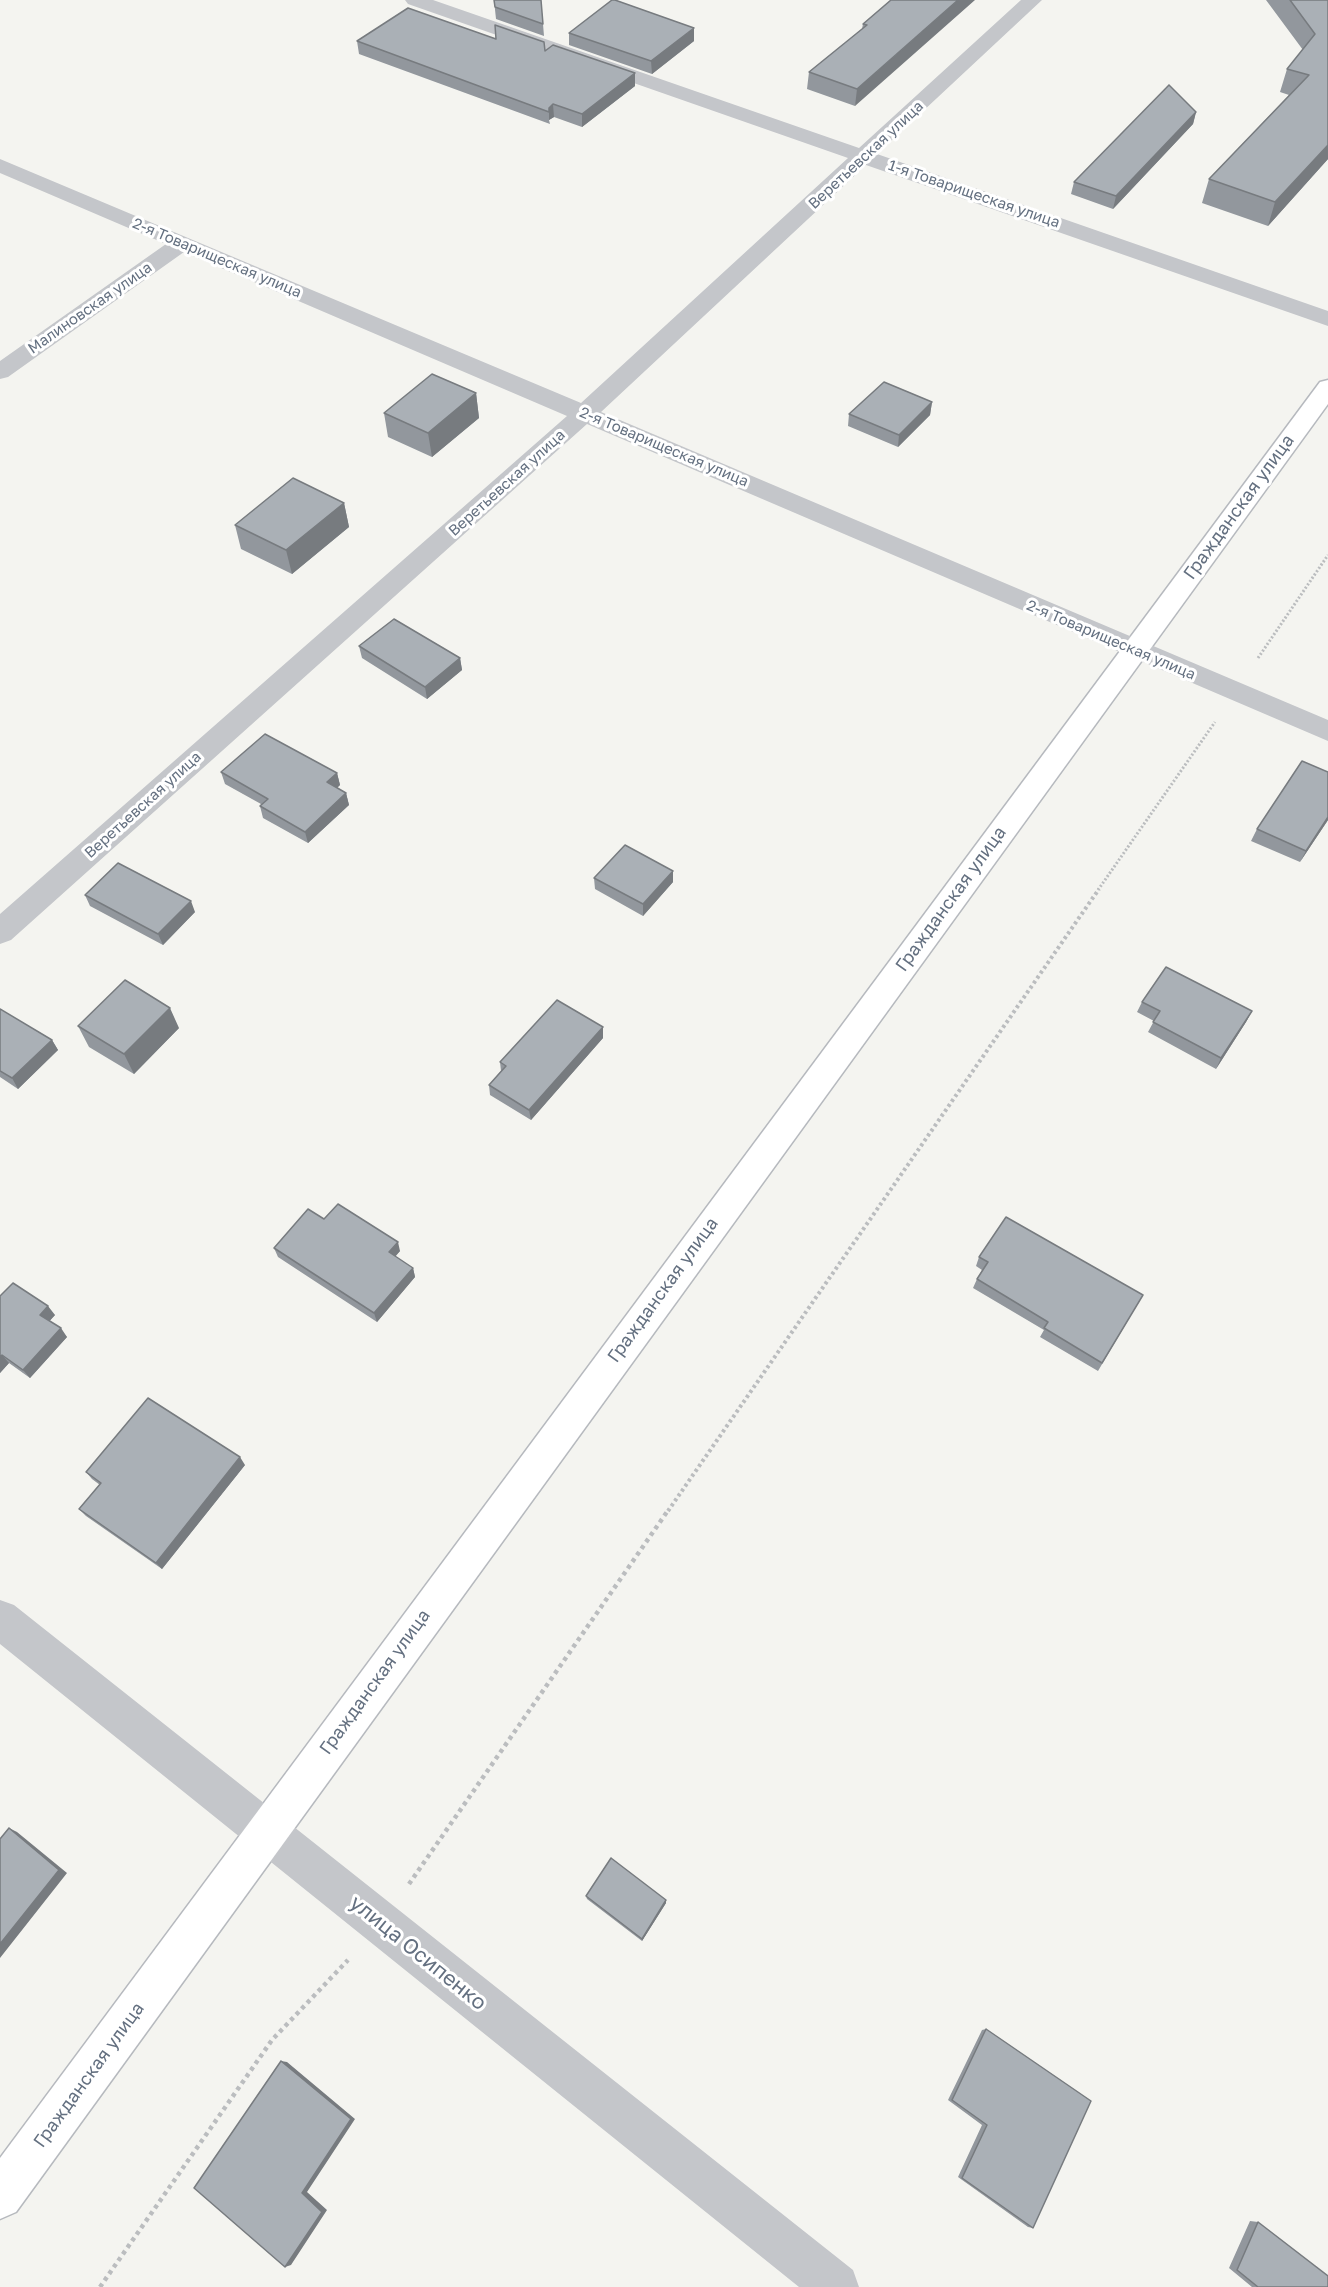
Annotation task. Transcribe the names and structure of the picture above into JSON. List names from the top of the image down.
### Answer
{
  "streets": {
    "main road": ["Гражданская улица"],
    "street": [
      "Веретьевская улица",
      "1-я Товарищеская улица",
      "2-я Товарищеская улица",
      "Малиновская улица",
      "улица Осипенко"
    ]
  },
  "crossings": [
    ["Веретьевская улица", "1-я Товарищеская улица"],
    ["Веретьевская улица", "2-я Товарищеская улица"],
    ["2-я Товарищеская улица", "Малиновская улица"],
    ["2-я Товарищеская улица", "Гражданская улица"],
    ["Гражданская улица", "улица Осипенко"]
  ]
}
